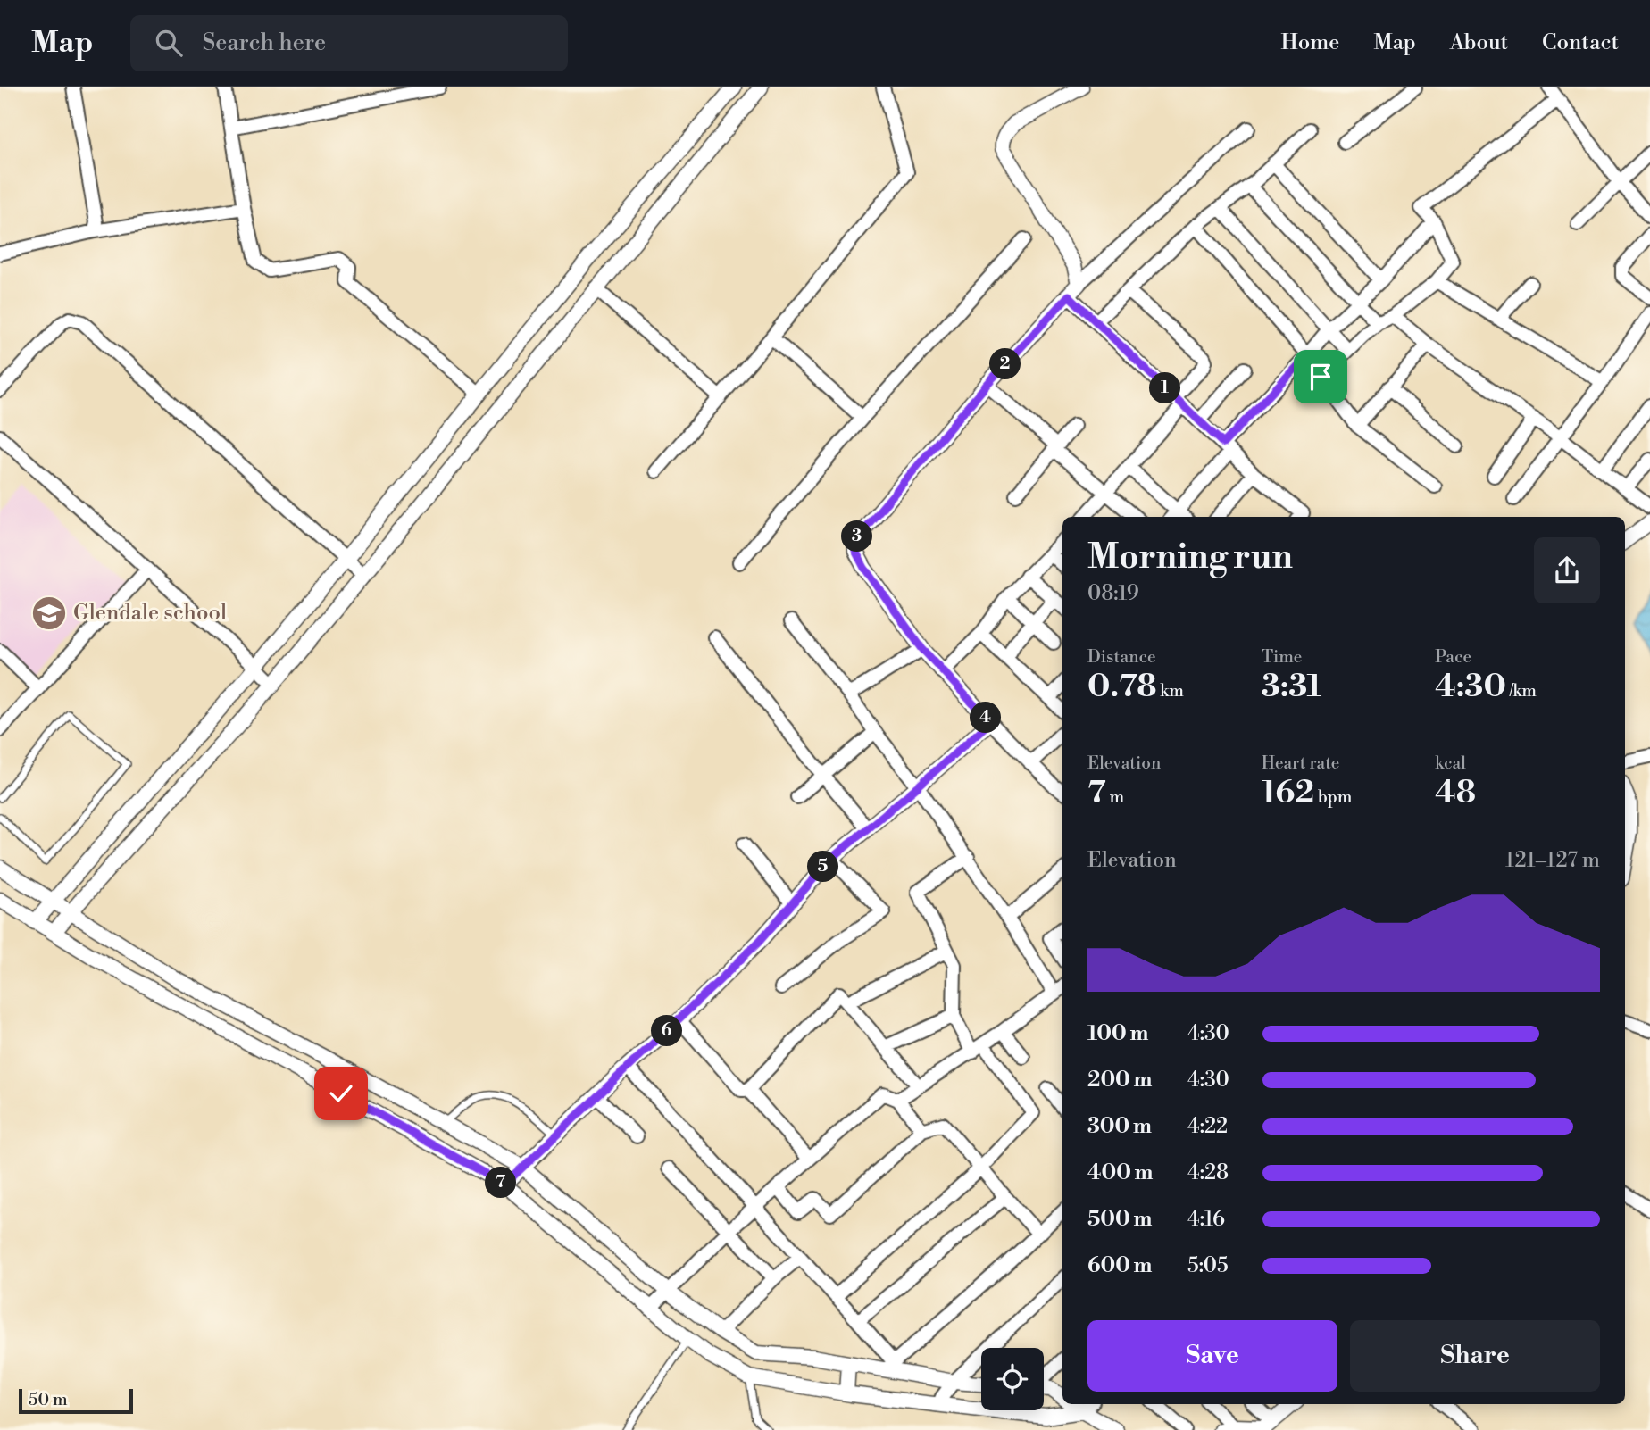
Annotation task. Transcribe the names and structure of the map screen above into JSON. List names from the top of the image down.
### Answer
{
  "places": {
    "school or university": ["Glendale school"]
  },
  "scale_bar": "50 m",
  "page": {
    "header": "Map",
    "search": "Search here",
    "nav": [
      "Home",
      "Map",
      "About",
      "Contact"
    ],
    "pins": [
      "2",
      "1",
      "3",
      "4",
      "5",
      "6",
      "7"
    ],
    "heading": ["Morning run", "08:19"],
    "stats": [
      ["Distance", "0.78 km"],
      ["Time", "3:31"],
      ["Pace", "4:30 /km"],
      ["Elevation", "7 m"],
      ["Heart rate", "162 bpm"],
      ["kcal", "48"]
    ],
    "chart": ["Elevation", "121–127 m"],
    "list": [
      {
        "name": "100 m",
        "note": "4:30"
      },
      {
        "name": "200 m",
        "note": "4:30"
      },
      {
        "name": "300 m",
        "note": "4:22"
      },
      {
        "name": "400 m",
        "note": "4:28"
      },
      {
        "name": "500 m",
        "note": "4:16"
      },
      {
        "name": "600 m",
        "note": "5:05"
      }
    ],
    "buttons": ["Save", "Share"],
    "scale": "50 m"
  }
}
